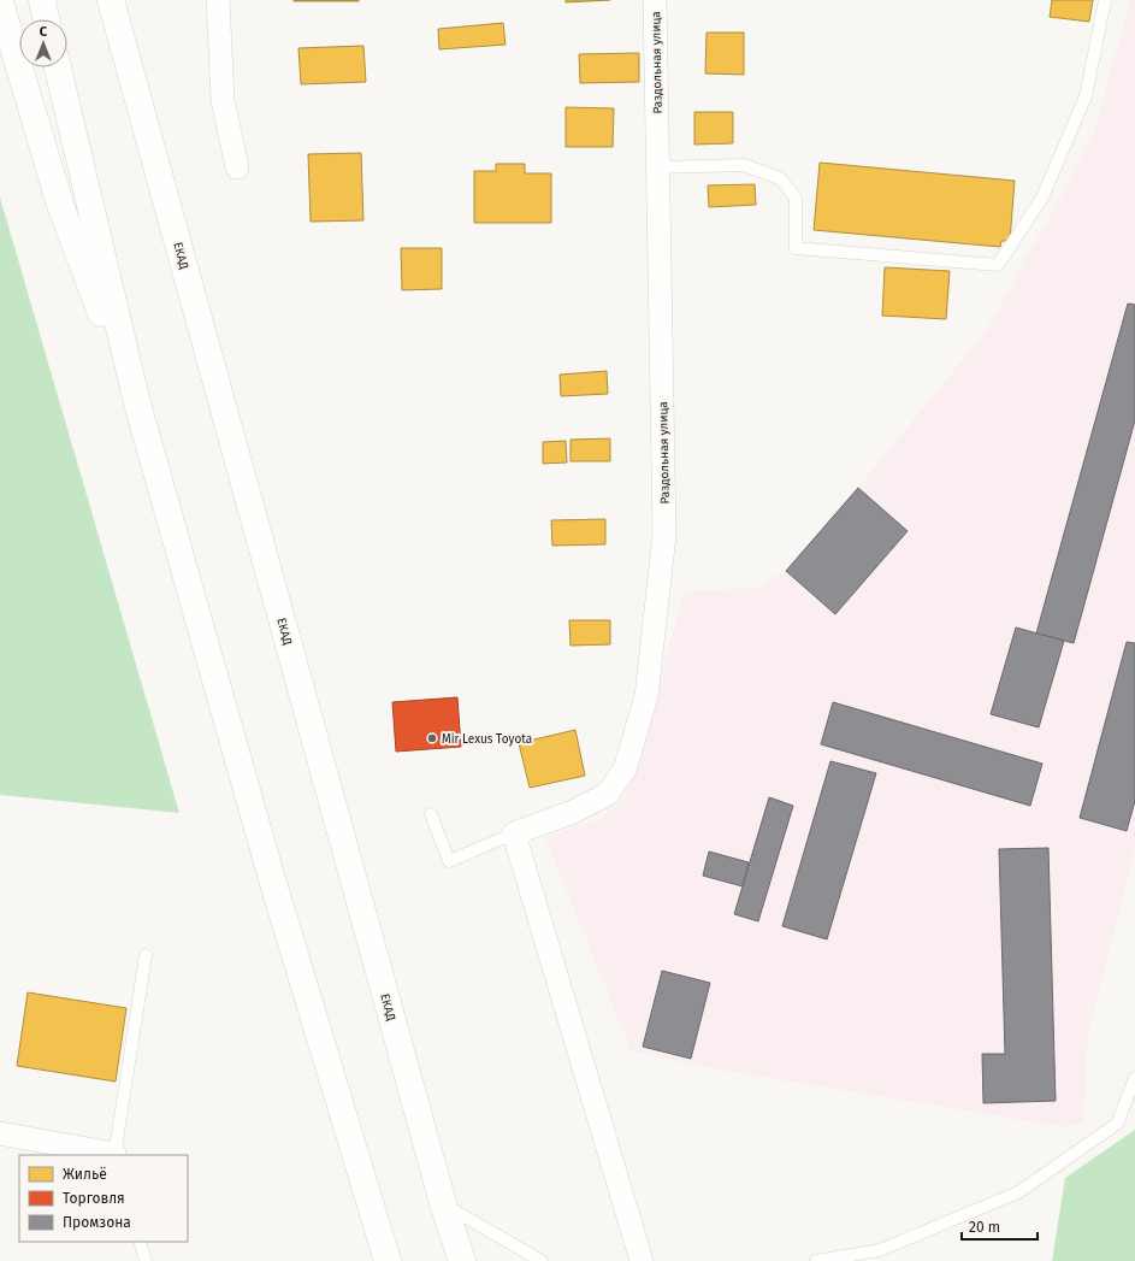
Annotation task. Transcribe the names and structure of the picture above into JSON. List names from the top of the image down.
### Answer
{
  "streets": {
    "highway": ["ЕКАД"],
    "street": ["Раздольная улица"]
  },
  "places": ["Mir Lexus Toyota"],
  "legend": ["Жильё", "Торговля", "Промзона"],
  "scale_bar": "20 m",
  "north": "top"
}
